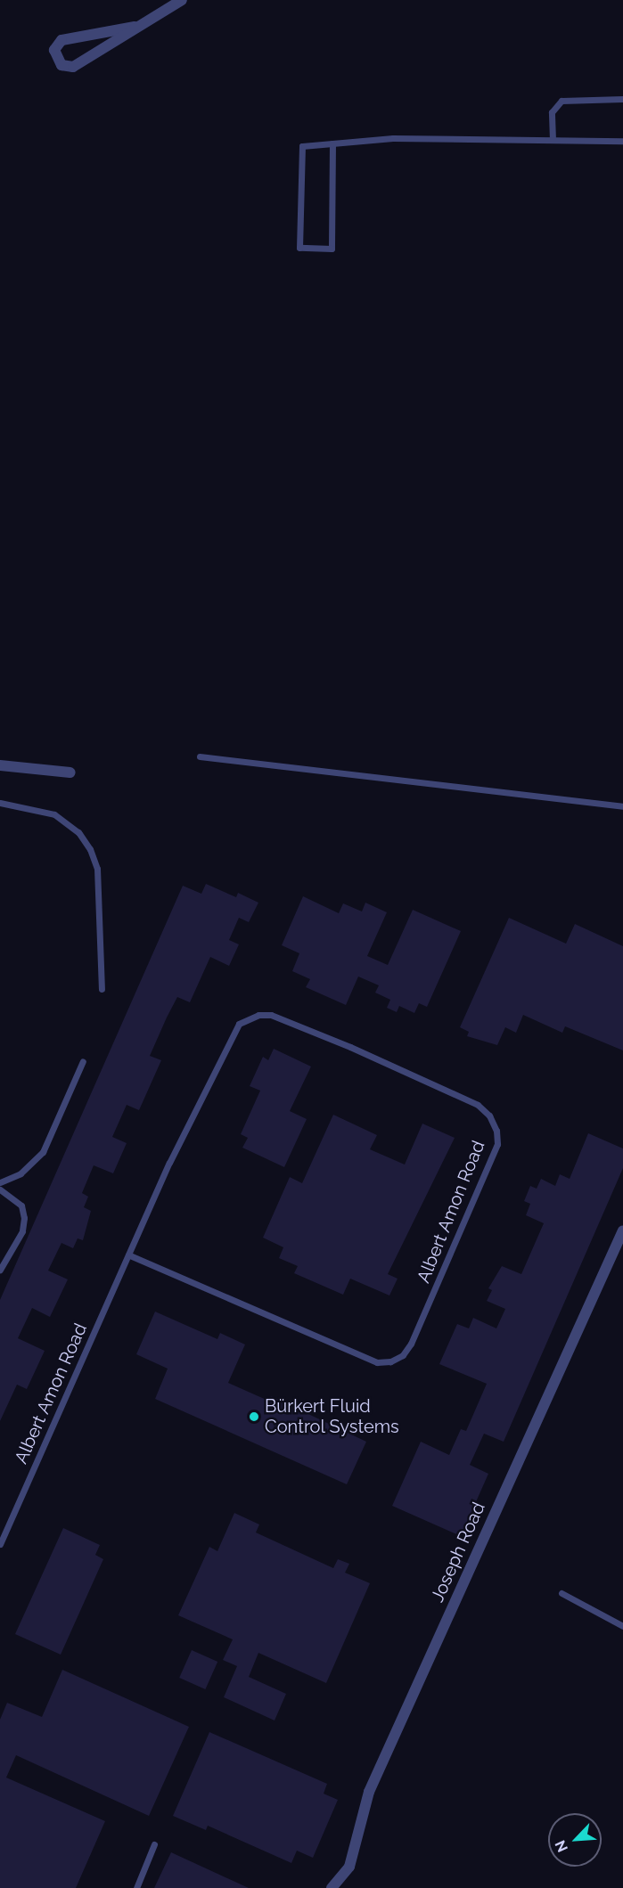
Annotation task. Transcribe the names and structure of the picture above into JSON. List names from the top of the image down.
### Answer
{
  "streets": {
    "street": ["Joseph Road"],
    "lane": ["Albert Amon Road"]
  },
  "places": ["Bürkert Fluid Control Systems"],
  "north": "bottom left"
}
